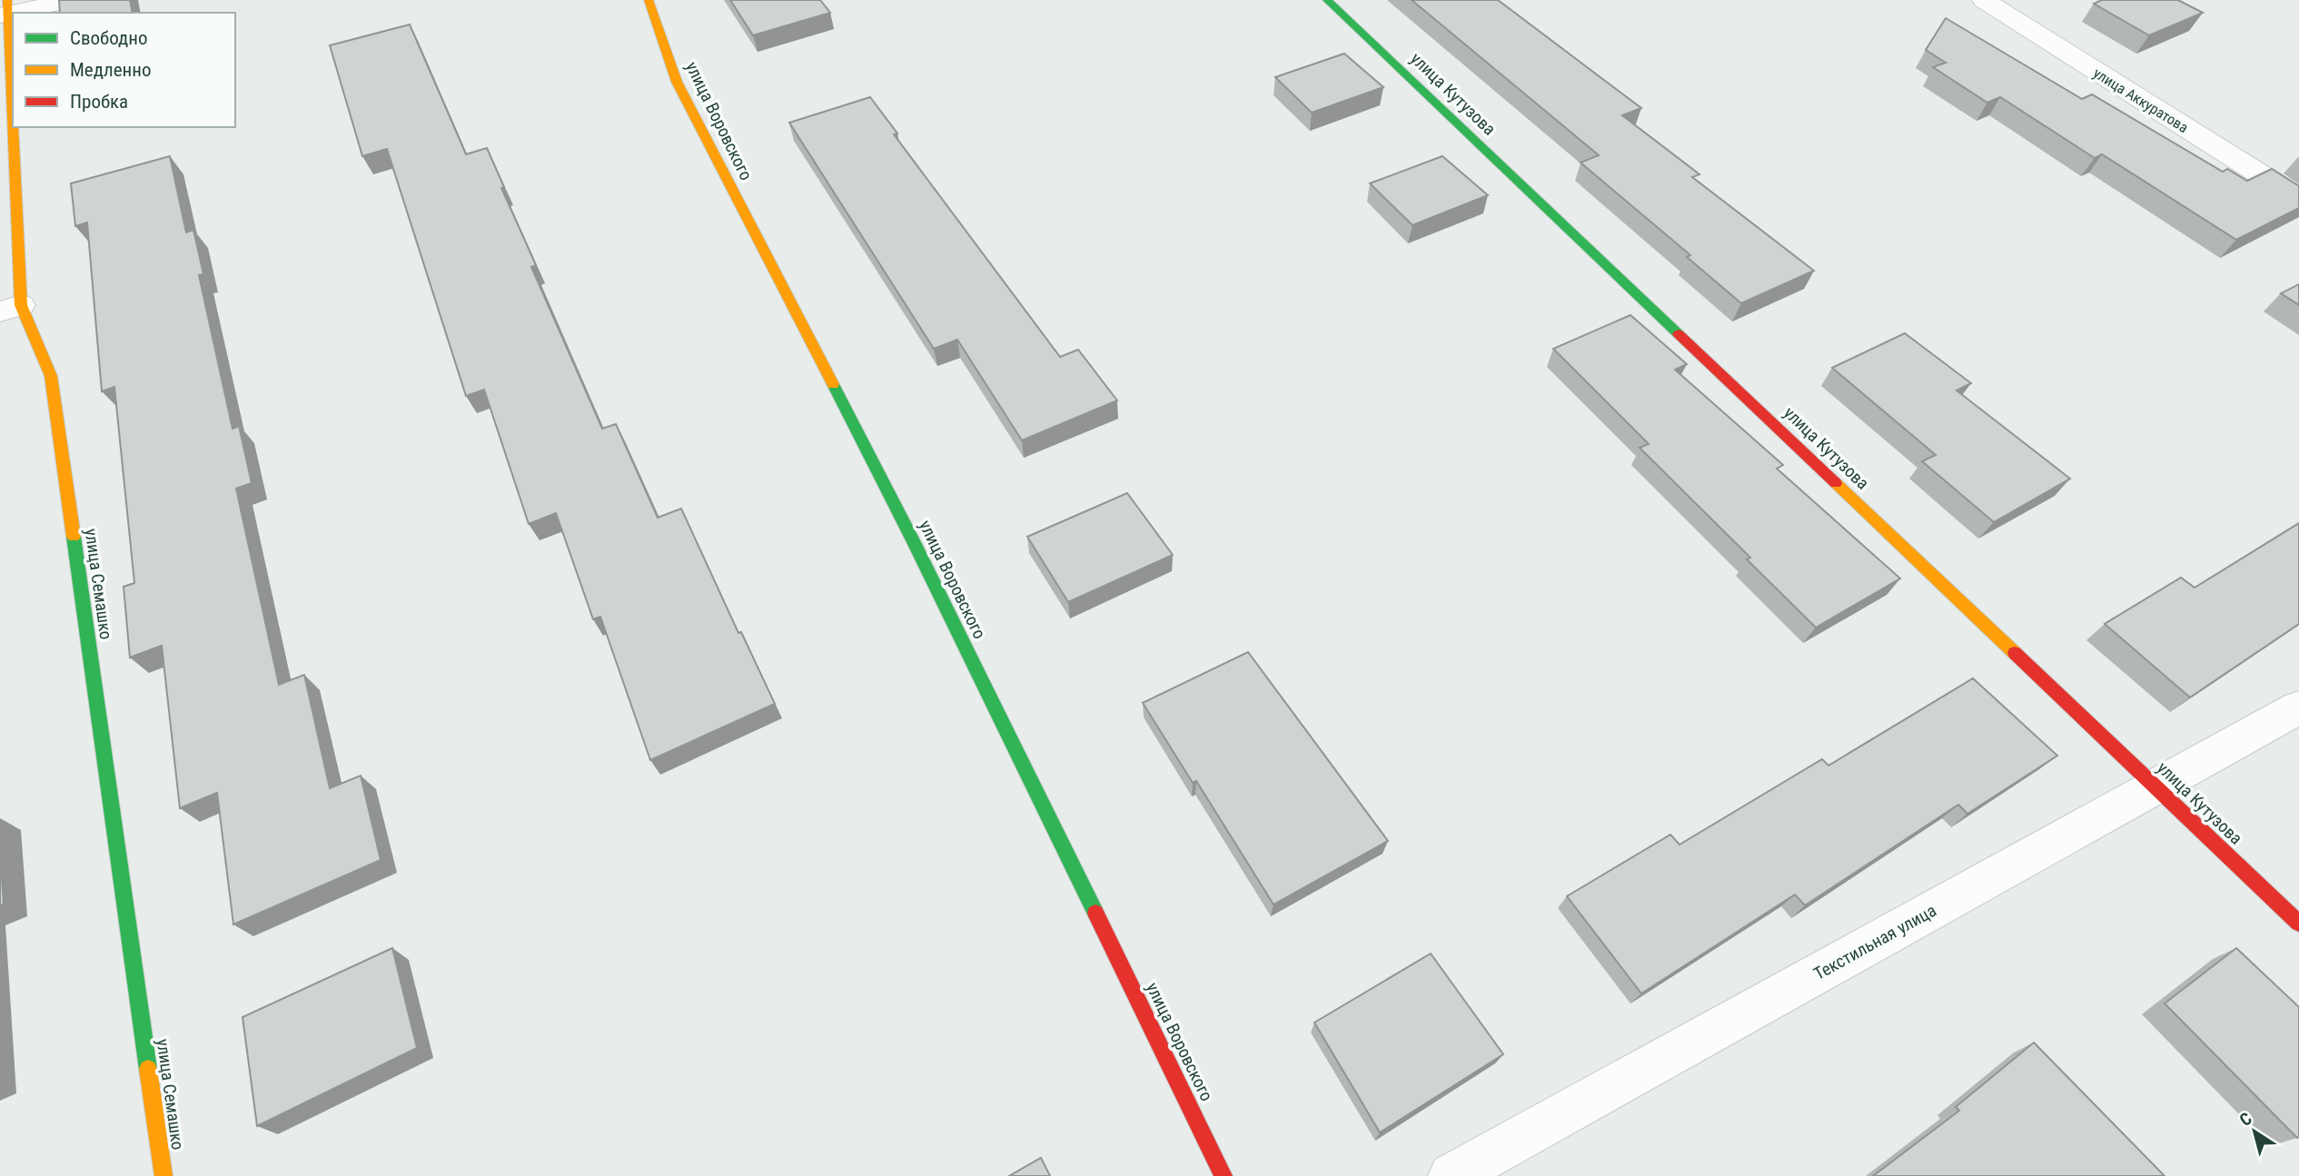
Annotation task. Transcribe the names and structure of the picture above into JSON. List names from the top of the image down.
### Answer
{
  "streets": {
    "street": [
      "улица Кутузова",
      "улица Аккуратова",
      "улица Воровского",
      "улица Семашко",
      "Текстильная улица"
    ]
  },
  "crossings": [
    ["улица Кутузова", "Текстильная улица"]
  ],
  "legend": ["Свободно", "Медленно", "Пробка"],
  "north": "top left"
}
